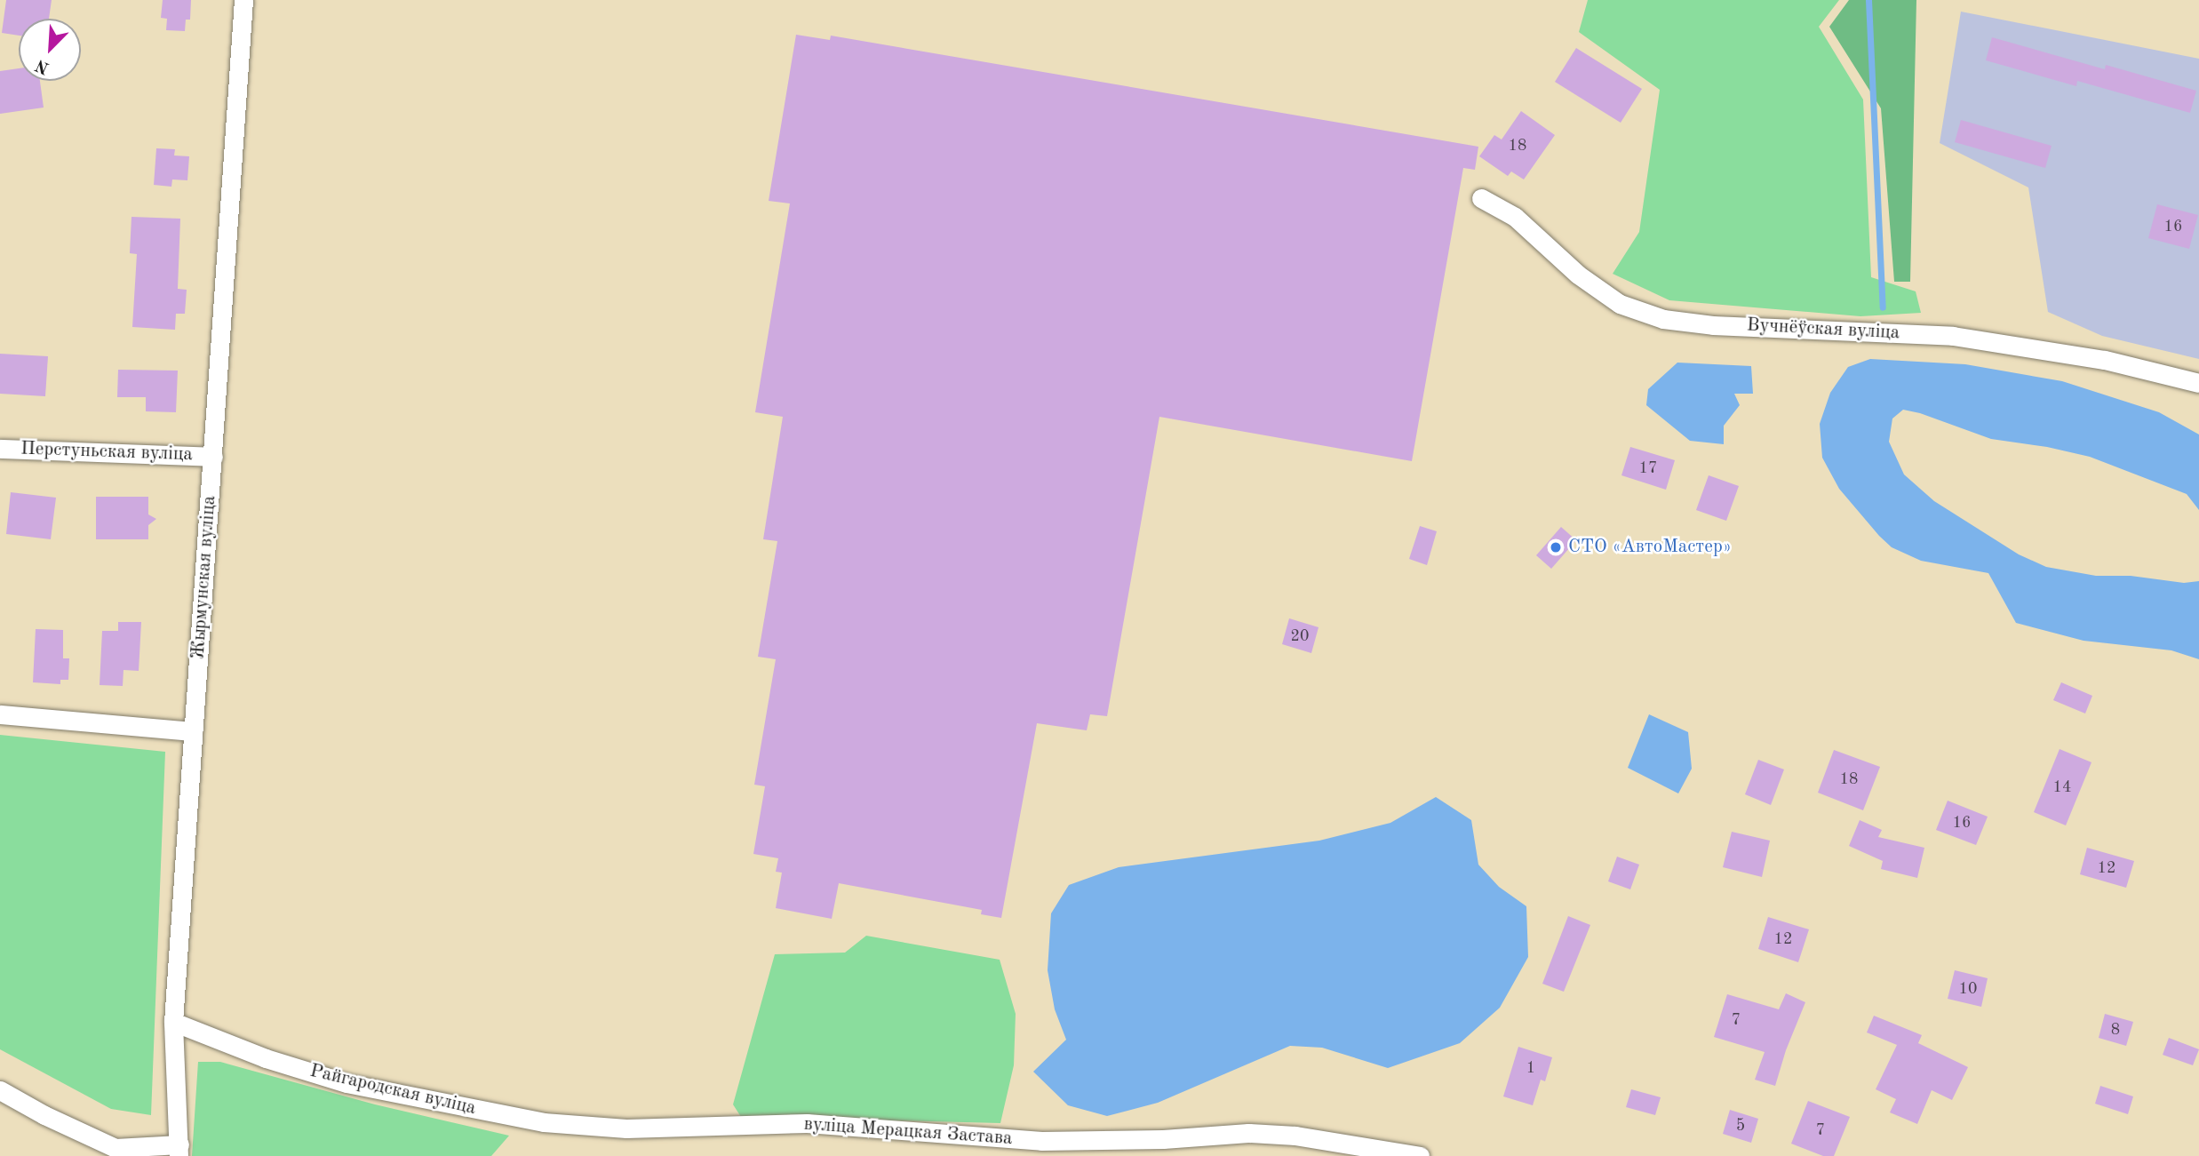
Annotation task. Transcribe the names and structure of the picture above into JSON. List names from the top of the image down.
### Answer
{
  "streets": {
    "street": [
      "Вучнёўская вуліца",
      "Перстуньская вуліца",
      "Жырмунская вуліца",
      "Райгародская вуліца",
      "вуліца Мерацкая Застава"
    ]
  },
  "crossings": [
    ["Перстуньская вуліца", "Жырмунская вуліца"],
    ["Жырмунская вуліца", "Райгародская вуліца"],
    ["Райгародская вуліца", "вуліца Мерацкая Застава"]
  ],
  "places": ["СТО «АвтоМастер»"],
  "house_numbers": [
    "18",
    "16",
    "17",
    "20",
    "18",
    "14",
    "16",
    "12",
    "12",
    "10",
    "7",
    "8",
    "1",
    "5",
    "7"
  ],
  "north": "bottom left"
}
